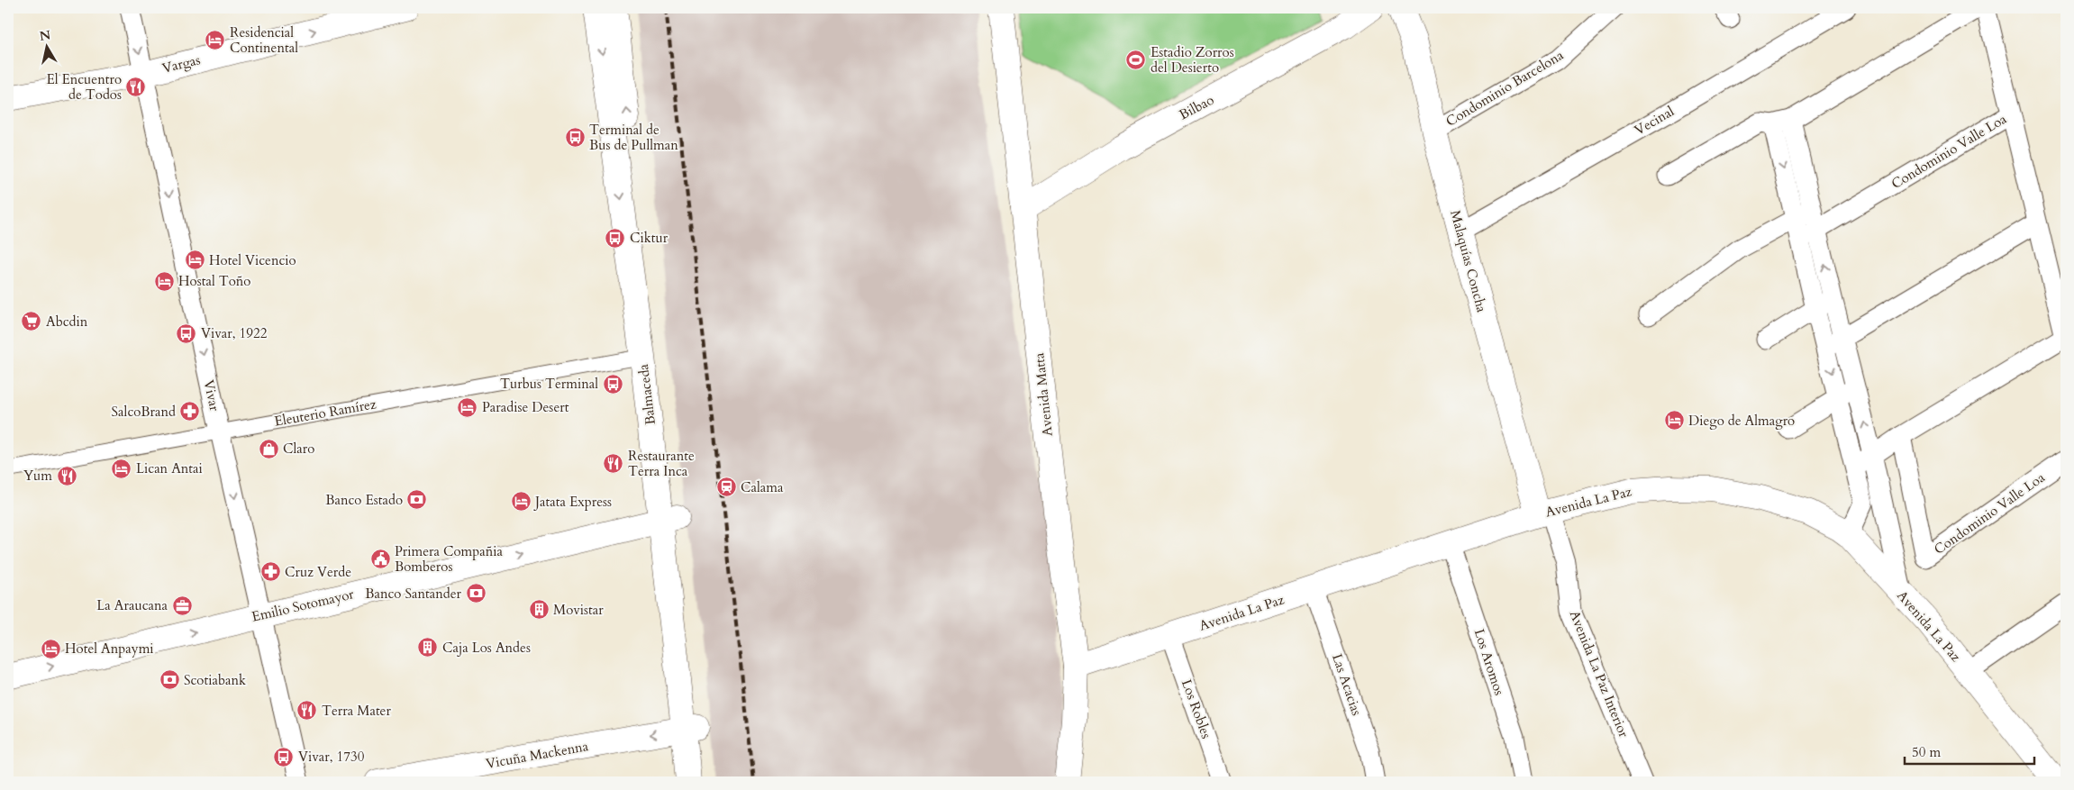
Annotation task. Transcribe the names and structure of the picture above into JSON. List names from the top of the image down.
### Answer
{
  "streets": {
    "main road": [
      "Vargas",
      "Bilbao",
      "Malaquías Concha",
      "Balmaceda",
      "Avenida Matta",
      "Avenida La Paz",
      "Emilio Sotomayor",
      "Vicuña Mackenna"
    ],
    "street": [
      "Condominio Barcelona",
      "Vecinal",
      "Condominio Valle Loa",
      "Vivar",
      "Eleuterio Ramírez",
      "Los Aromos",
      "Avenida La Paz Interior",
      "Las Acacias",
      "Los Robles"
    ]
  },
  "crossings": [
    ["Vargas", "Vivar"],
    ["Condominio Barcelona", "Malaquías Concha"],
    ["Bilbao", "Avenida Matta"],
    ["Vecinal", "Malaquías Concha"],
    ["Malaquías Concha", "Avenida La Paz"],
    ["Malaquías Concha", "Avenida La Paz Interior"],
    ["Balmaceda", "Eleuterio Ramírez"],
    ["Balmaceda", "Emilio Sotomayor"],
    ["Balmaceda", "Vicuña Mackenna"],
    ["Avenida Matta", "Avenida La Paz"],
    ["Vivar", "Eleuterio Ramírez"],
    ["Vivar", "Emilio Sotomayor"],
    ["Avenida La Paz", "Los Aromos"],
    ["Avenida La Paz", "Avenida La Paz Interior"],
    ["Avenida La Paz", "Las Acacias"],
    ["Avenida La Paz", "Los Robles"]
  ],
  "one_way": [
    "Vargas",
    "Vivar",
    "Emilio Sotomayor",
    "Vicuña Mackenna"
  ],
  "places": {
    "hotel": [
      "Residencial Continental",
      "Hotel Vicencio",
      "Hostal Toño",
      "Paradise Desert",
      "Diego de Almagro",
      "Lican Antai",
      "Jatata Express",
      "Hotel Anpaymi"
    ],
    "sports": ["Estadio Zorros del Desierto"],
    "restaurant": [
      "El Encuentro de Todos",
      "Restaurante Terra Inca",
      "Yum",
      "Terra Mater"
    ],
    "bus stop": [
      "Terminal de Bus de Pullman",
      "Ciktur",
      "Vivar, 1922",
      "Turbus Terminal",
      "Vivar, 1730"
    ],
    "supermarket": ["Abcdin"],
    "pharmacy": ["SalcoBrand", "Cruz Verde"],
    "shop": ["Claro"],
    "station": ["Calama"],
    "bank": ["Banco Estado", "Banco Santander", "Scotiabank"],
    "public building": ["Primera Compañia Bomberos"],
    "office": ["La Araucana"],
    "building": ["Movistar", "Caja Los Andes"]
  },
  "scale_bar": "50 m",
  "north": "top"
}
